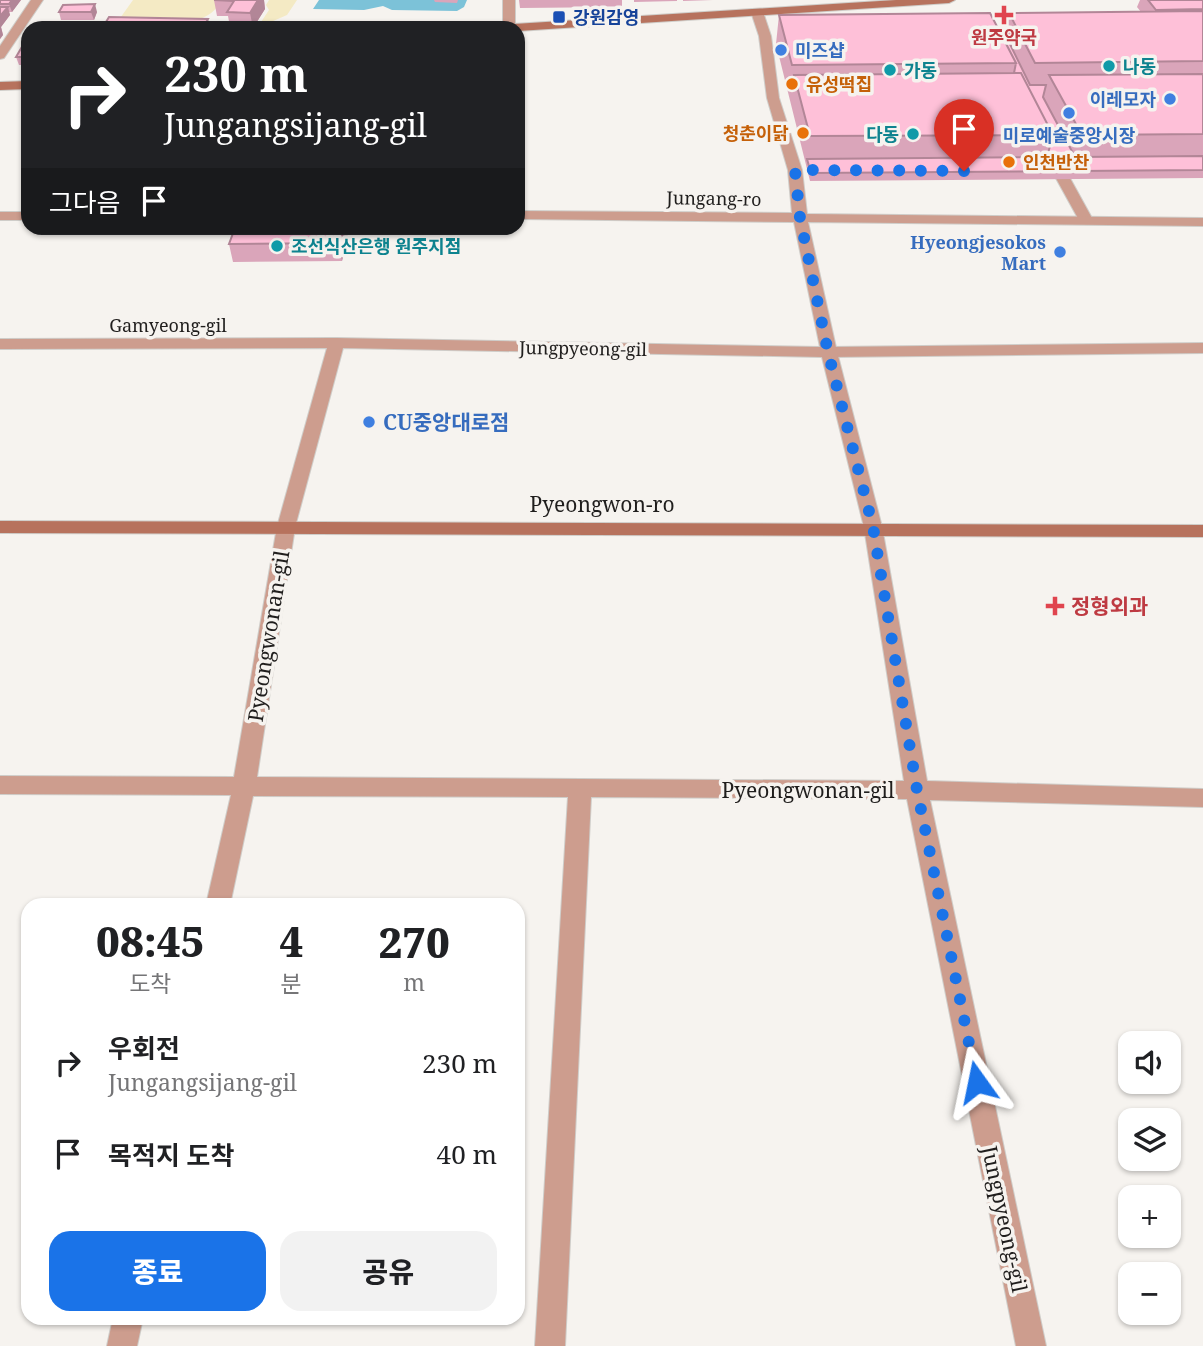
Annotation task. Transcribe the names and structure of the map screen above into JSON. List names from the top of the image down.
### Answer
{
  "streets": {
    "main road": ["Pyeongwon-ro"],
    "street": [
      "Jungang-ro",
      "Gamyeong-gil",
      "Jungpyeong-gil",
      "Pyeongwonan-gil"
    ]
  },
  "crossings": [
    ["Jungang-ro", "Jungpyeong-gil"],
    ["Gamyeong-gil", "Jungpyeong-gil"],
    ["Gamyeong-gil", "Pyeongwonan-gil"],
    ["Jungpyeong-gil", "Pyeongwon-ro"],
    ["Jungpyeong-gil", "Pyeongwonan-gil"],
    ["Pyeongwon-ro", "Pyeongwonan-gil"]
  ],
  "places": {
    "health": ["원주약국", "정형외과"],
    "transit": ["강원감영"],
    "other": [
      "미즈샵",
      "나동",
      "가동",
      "유성떡집",
      "이레모자",
      "미로예술중앙시장",
      "청춘이닭",
      "다동",
      "인천반찬",
      "조선식산은행 원주지점",
      "Hyeongjesokos Mart",
      "CU중앙대로점"
    ]
  },
  "page": {
    "turn": ["230 m", "Jungangsijang-gil"],
    "then": "그다음",
    "eta": [
      "08:45",
      "도착",
      "4",
      "분",
      "270",
      "m"
    ],
    "list": [
      {
        "name": "우회전",
        "note": "Jungangsijang-gil",
        "value": "230 m"
      },
      {
        "name": "목적지 도착",
        "value": "40 m"
      }
    ],
    "map_buttons": ["+", "−"],
    "buttons": ["종료", "공유"]
  }
}
